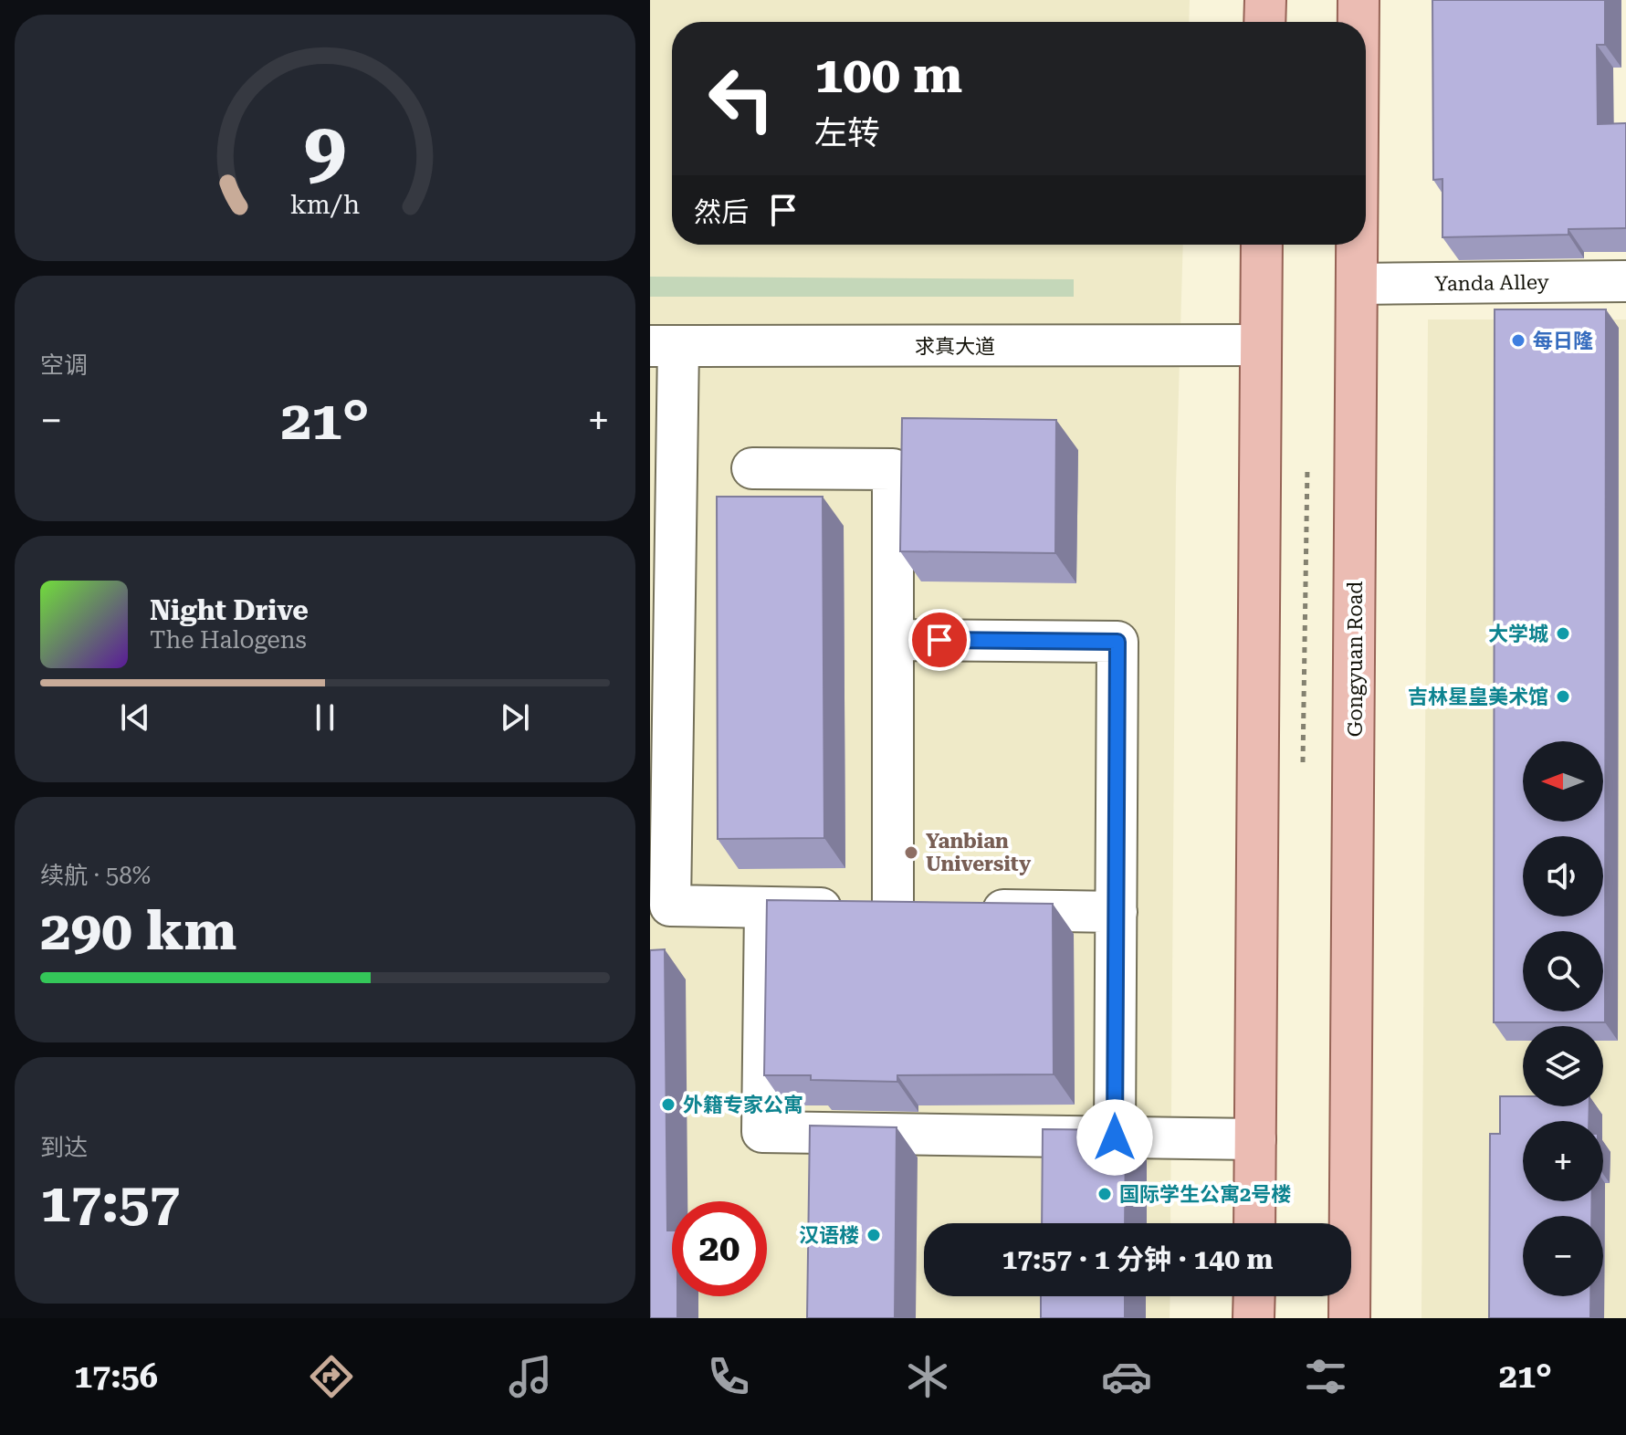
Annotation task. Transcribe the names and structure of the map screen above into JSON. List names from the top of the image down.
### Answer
{
  "streets": {
    "main road": ["Gongyuan Road"],
    "street": ["Yanda Alley", "求真大道"]
  },
  "crossings": [
    ["Yanda Alley", "Gongyuan Road"]
  ],
  "places": [
    "每日隆",
    "大学城",
    "吉林星皇美术馆",
    "Yanbian University",
    "外籍专家公寓",
    "国际学生公寓2号楼",
    "汉语楼"
  ],
  "north": "left",
  "page": {
    "turn": ["100 m", "左转"],
    "then": "然后",
    "tile": [
      "空调",
      ["续航 · 58%", "290 km"],
      ["到达", "17:57"]
    ],
    "heat": ["−", "21°", "+"],
    "song": ["Night Drive", "The Halogens"],
    "map_buttons": ["+", "−"],
    "limit": "20",
    "trip": "17:57 · 1 分钟 · 140 m",
    "tabs": ["17:56", "21°"],
    "gauge": ["9", "km/h"]
  }
}
